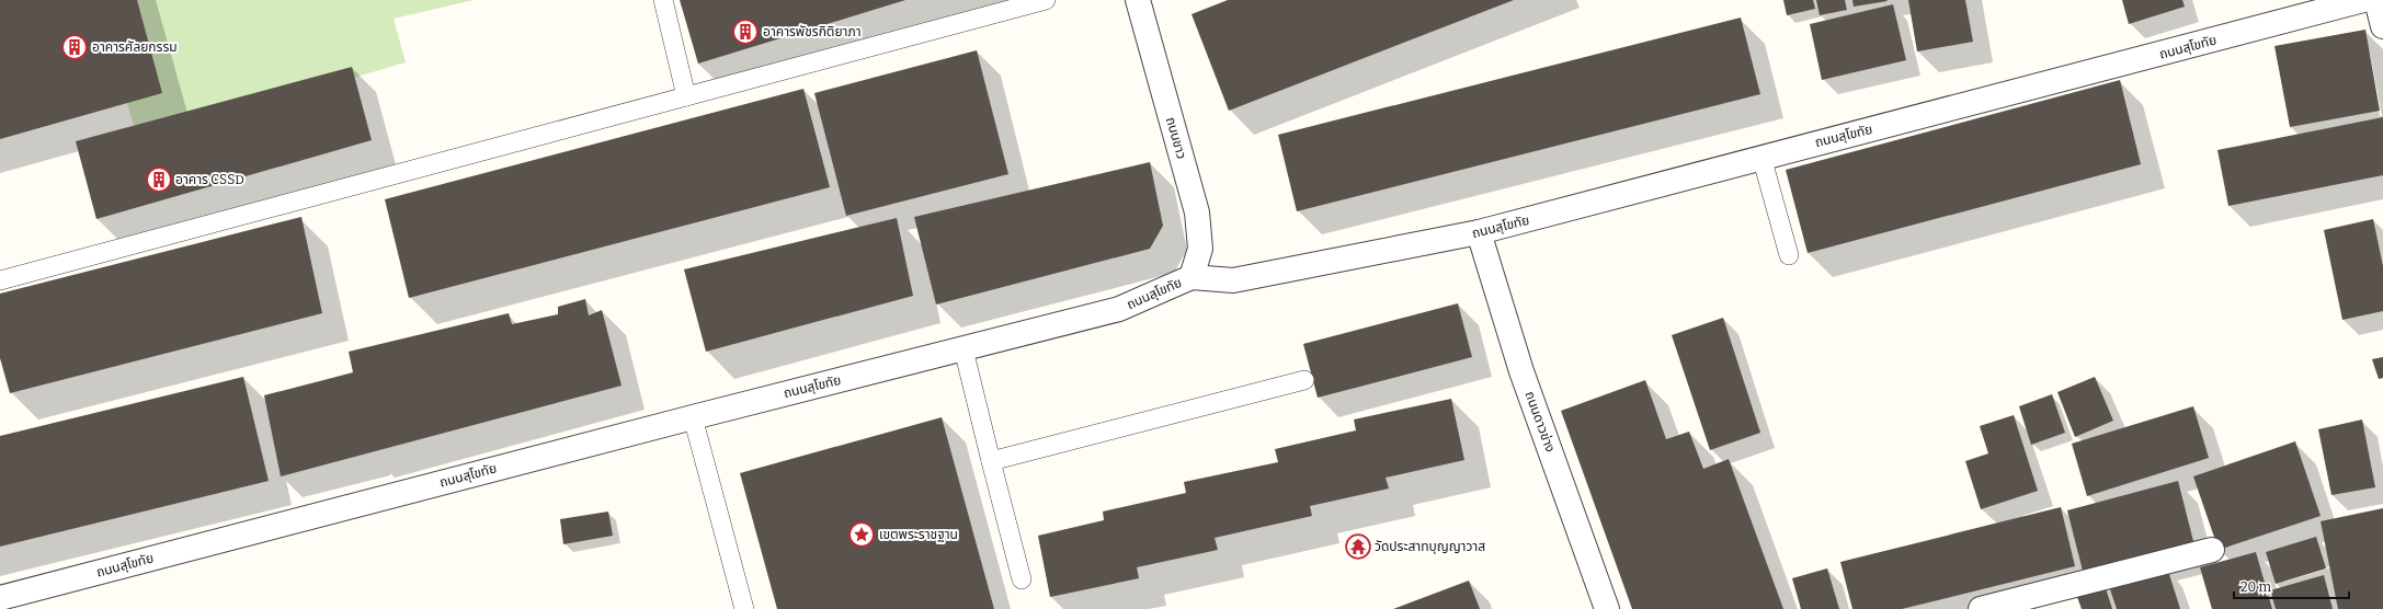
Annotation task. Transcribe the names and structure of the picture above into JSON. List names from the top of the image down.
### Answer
{
  "streets": {
    "street": ["ถนนสุโขทัย", "ถนนขาว", "ถนนดาวข่าง"]
  },
  "crossings": [
    ["ถนนสุโขทัย", "ถนนขาว"],
    ["ถนนสุโขทัย", "ถนนดาวข่าง"]
  ],
  "places": {
    "building": ["อาคารพัชรกิติยาภา", "อาคารศัลยกรรม", "อาคาร CSSD"],
    "place": ["เขตพระราชฐาน"],
    "temple": ["วัดประสาทบุญญาวาส"]
  },
  "scale_bar": "20 m"
}
